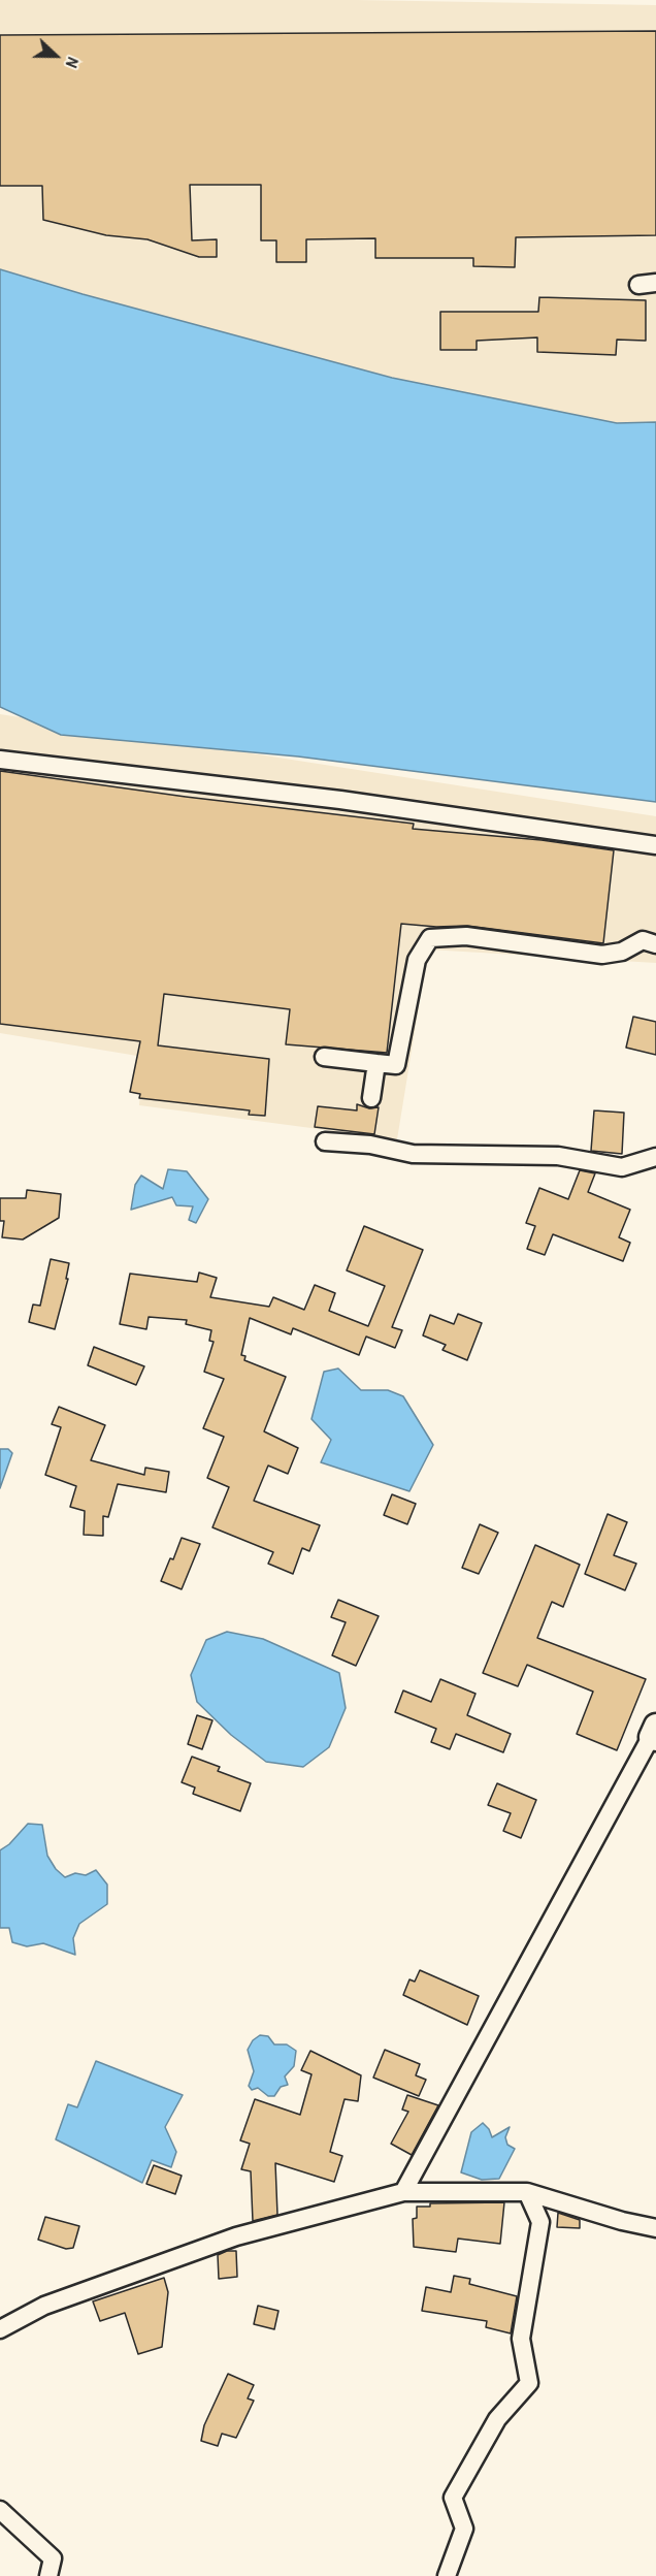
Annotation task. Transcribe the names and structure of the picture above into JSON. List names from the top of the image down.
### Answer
{
  "north": "right"
}
